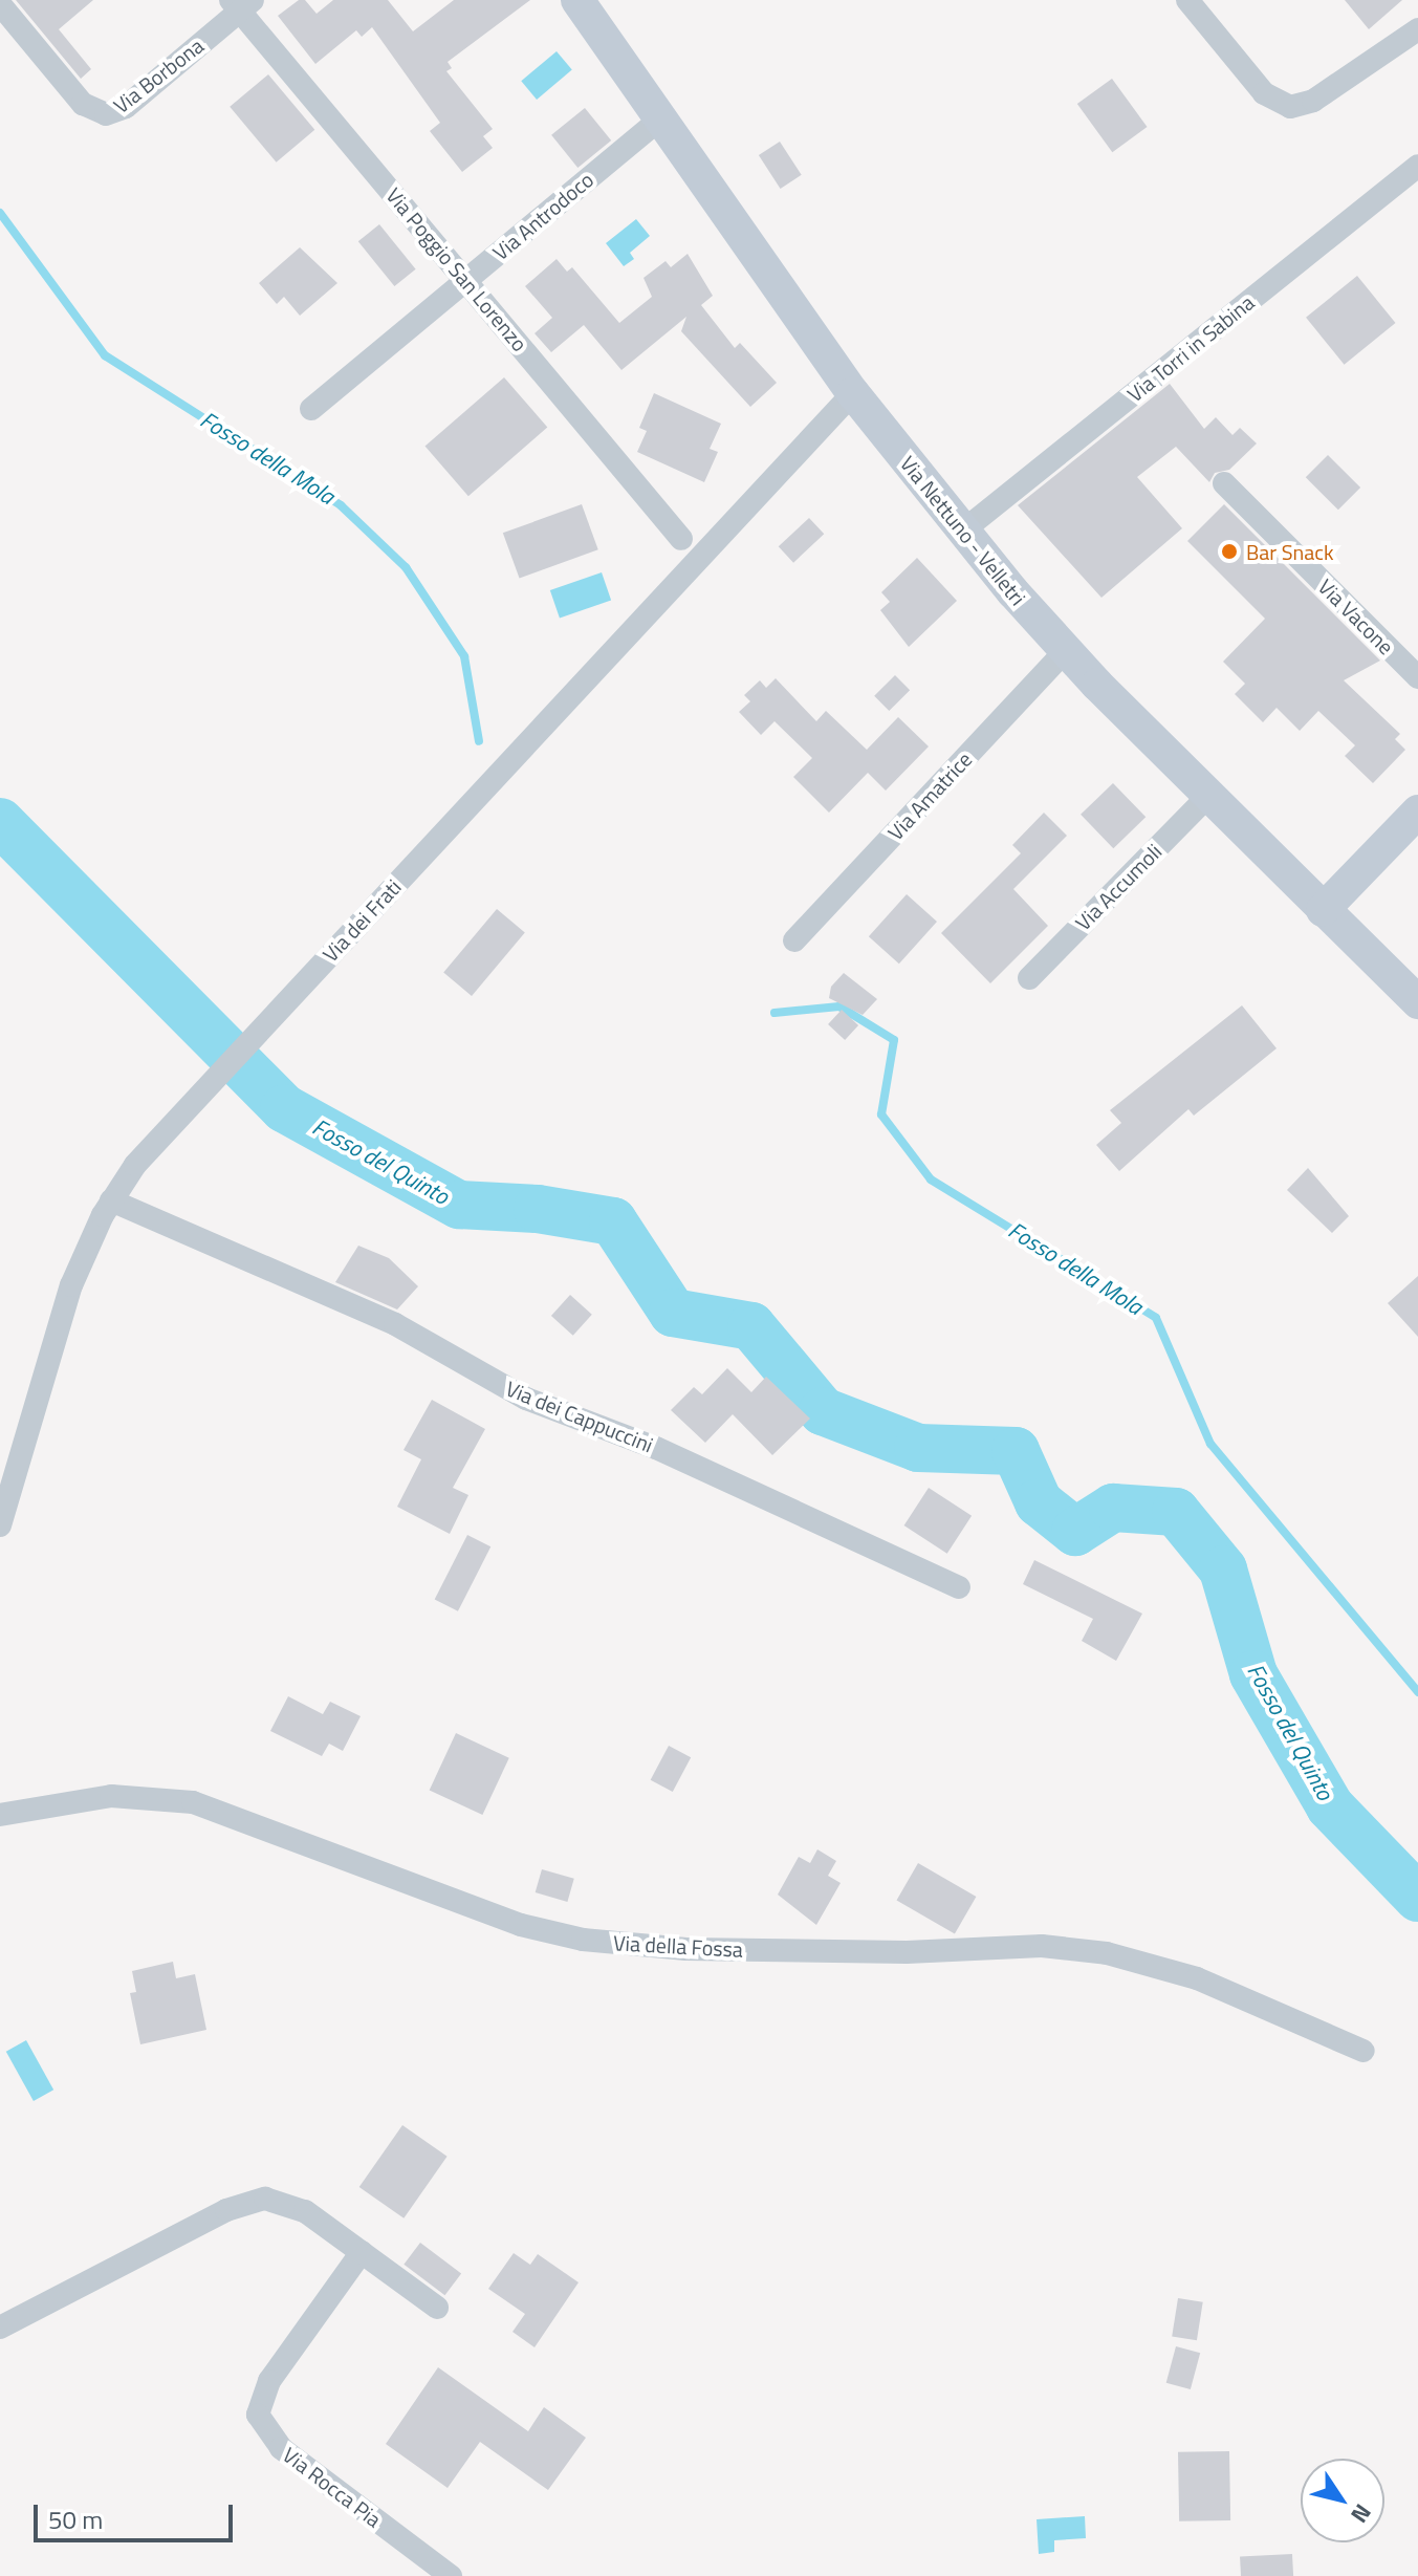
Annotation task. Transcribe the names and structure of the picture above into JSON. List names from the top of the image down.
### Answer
{
  "streets": {
    "main road": ["Via Nettuno - Velletri"],
    "street": [
      "Via Borbona",
      "Via Antrodoco",
      "Via Poggio San Lorenzo",
      "Via Torri in Sabina",
      "Via Vacone",
      "Via Amatrice",
      "Via Accumoli",
      "Via dei Frati",
      "Via dei Cappuccini",
      "Via della Fossa",
      "Via Rocca Pia"
    ]
  },
  "crossings": [
    ["Via Borbona", "Via Poggio San Lorenzo"],
    ["Via Antrodoco", "Via Poggio San Lorenzo"],
    ["Via Antrodoco", "Via Nettuno - Velletri"],
    ["Via Torri in Sabina", "Via Nettuno - Velletri"],
    ["Via Nettuno - Velletri", "Via Amatrice"],
    ["Via Nettuno - Velletri", "Via Accumoli"],
    ["Via Nettuno - Velletri", "Via dei Frati"],
    ["Via dei Frati", "Via dei Cappuccini"]
  ],
  "water": ["Fosso della Mola", "Fosso del Quinto"],
  "places": ["Bar Snack"],
  "scale_bar": "50 m",
  "north": "bottom right"
}
